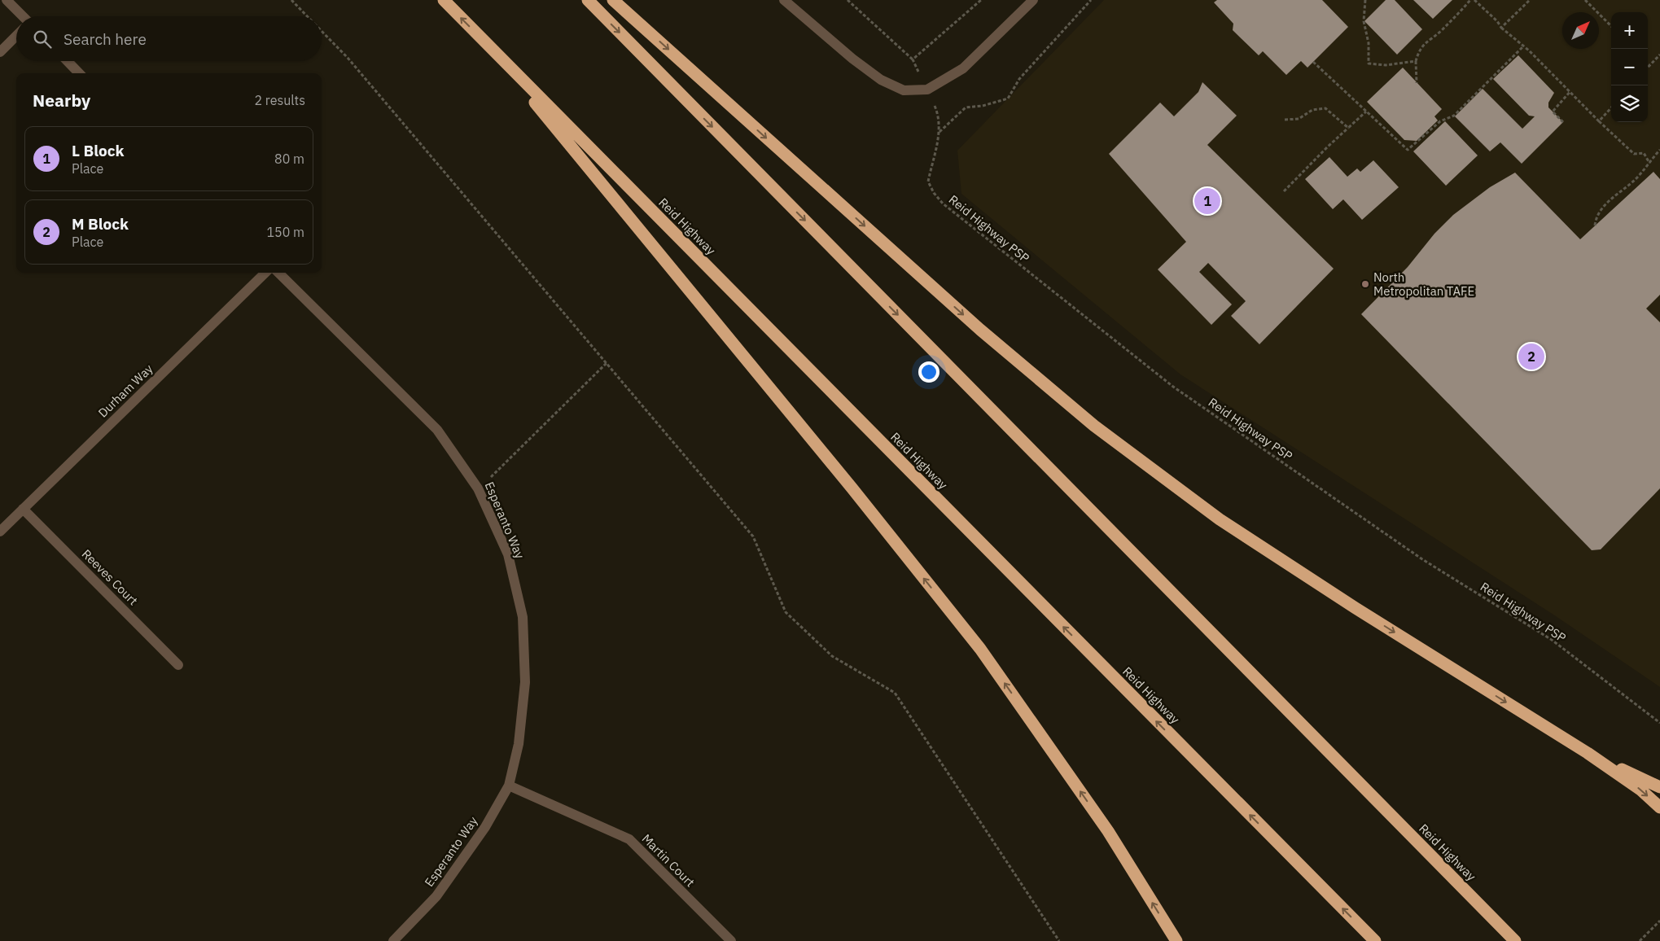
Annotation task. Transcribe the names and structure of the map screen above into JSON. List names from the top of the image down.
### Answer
{
  "streets": {
    "highway": ["Reid Highway"],
    "street": [
      "Durham Way",
      "Esperanto Way",
      "Reeves Court",
      "Martin Court"
    ],
    "path": ["Reid Highway PSP"]
  },
  "crossings": [
    ["Durham Way", "Reeves Court"],
    ["Esperanto Way", "Martin Court"]
  ],
  "places": ["North Metropolitan TAFE"],
  "north": "top right",
  "page": {
    "map_buttons": ["+", "−"],
    "search": "Search here",
    "heading": ["Nearby", "2 results"],
    "list": [
      {
        "mark": "1",
        "name": "L Block",
        "note": "Place",
        "value": "80 m"
      },
      {
        "mark": "2",
        "name": "M Block",
        "note": "Place",
        "value": "150 m"
      }
    ],
    "pins": ["1", "2"]
  }
}
